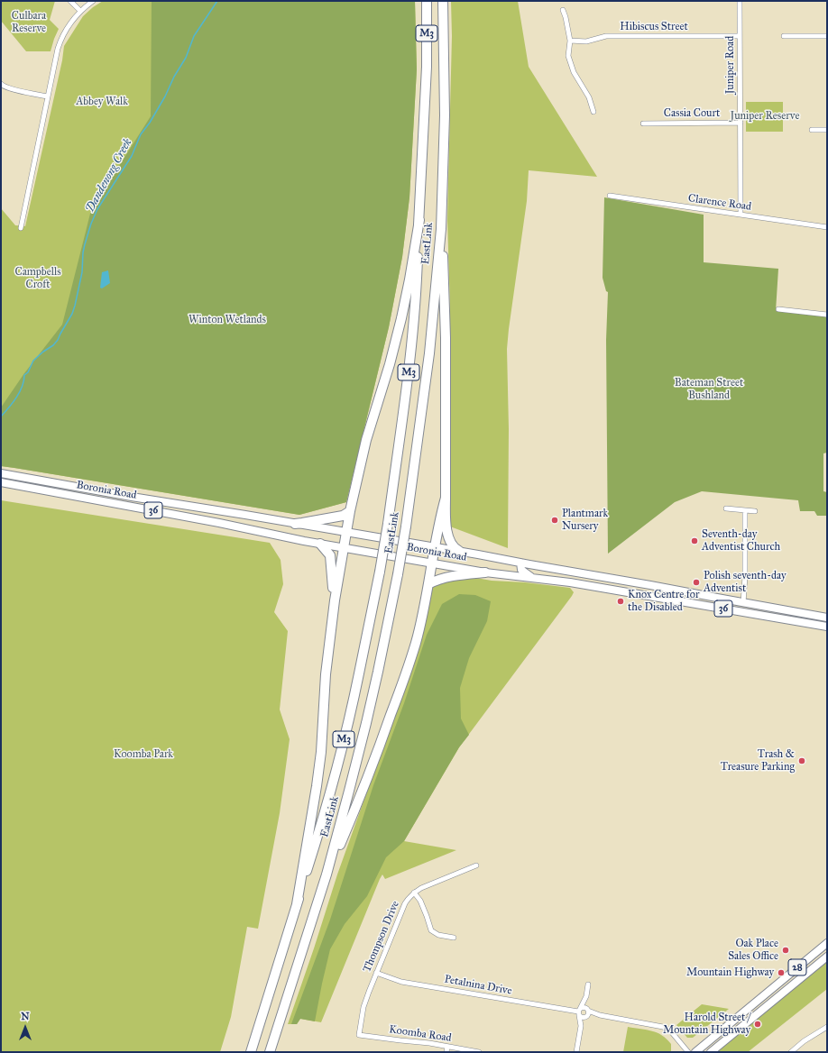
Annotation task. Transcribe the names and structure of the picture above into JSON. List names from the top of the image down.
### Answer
{
  "streets": {
    "highway": ["M3", "EastLink"],
    "main road": ["Boronia Road", "36", "28"],
    "street": [
      "Hibiscus Street",
      "Juniper Road",
      "Cassia Court",
      "Clarence Road",
      "Thompson Drive",
      "Petalnina Drive",
      "Koomba Road"
    ]
  },
  "crossings": [
    ["Hibiscus Street", "Juniper Road"],
    ["Juniper Road", "Cassia Court"],
    ["Juniper Road", "Clarence Road"],
    ["Thompson Drive", "Petalnina Drive"],
    ["Thompson Drive", "Koomba Road"]
  ],
  "water": ["Dandenong Creek"],
  "parks": [
    "Culbara Reserve",
    "Abbey Walk",
    "Juniper Reserve",
    "Campbells Croft",
    "Winton Wetlands",
    "Bateman Street Bushland",
    "Koomba Park"
  ],
  "places": [
    "Plantmark Nursery",
    "Seventh-day Adventist Church",
    "Polish seventh-day Adventist",
    "Knox Centre for the Disabled",
    "Trash & Treasure Parking",
    "Oak Place Sales Office",
    "Mountain Highway",
    "Harold Street / Mountain Highway"
  ],
  "north": "top"
}
